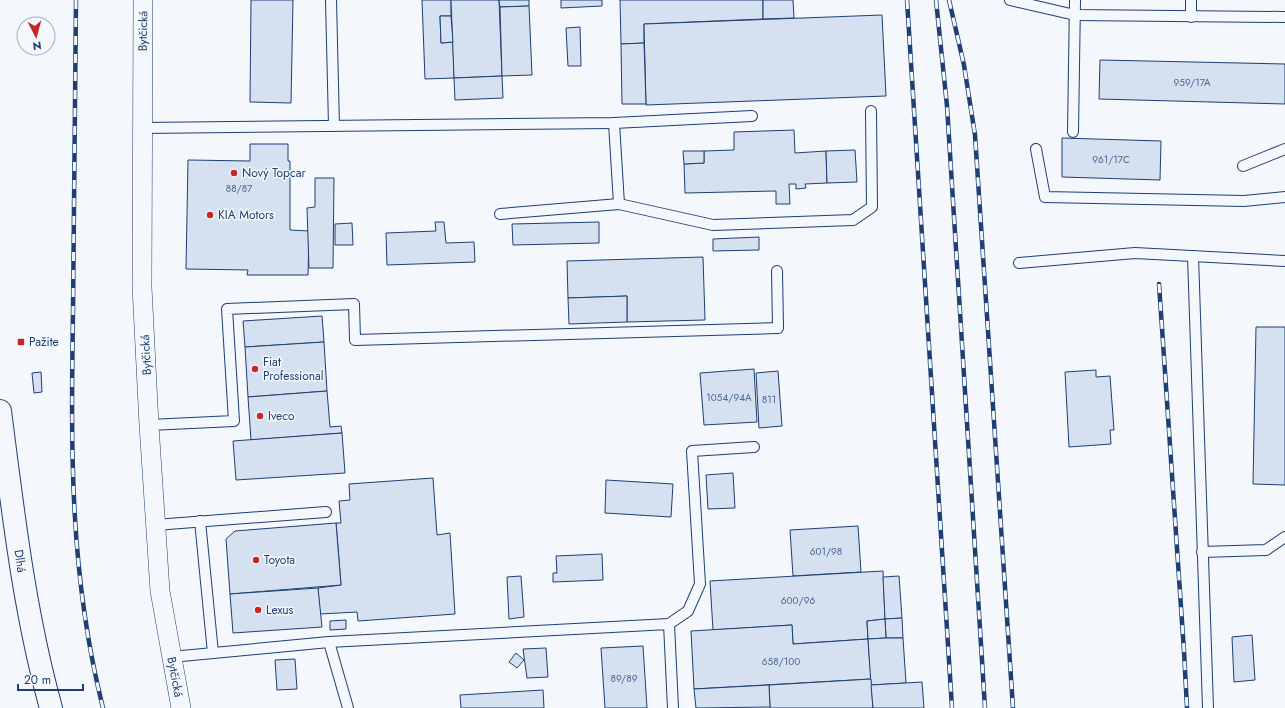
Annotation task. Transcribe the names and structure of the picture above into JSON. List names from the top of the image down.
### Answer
{
  "streets": {
    "main road": ["Dlhá"],
    "street": ["Bytčická"]
  },
  "places": {
    "other": [
      "Nový Topcar",
      "KIA Motors",
      "Fiat Professional",
      "Iveco",
      "Toyota",
      "Lexus"
    ],
    "transit": ["Pažite"]
  },
  "house_numbers": [
    "959/17A",
    "961/17C",
    "88/87",
    "1054/94A",
    "811",
    "601/98",
    "600/96",
    "658/100",
    "89/89"
  ],
  "scale_bar": "20 m",
  "north": "bottom"
}
